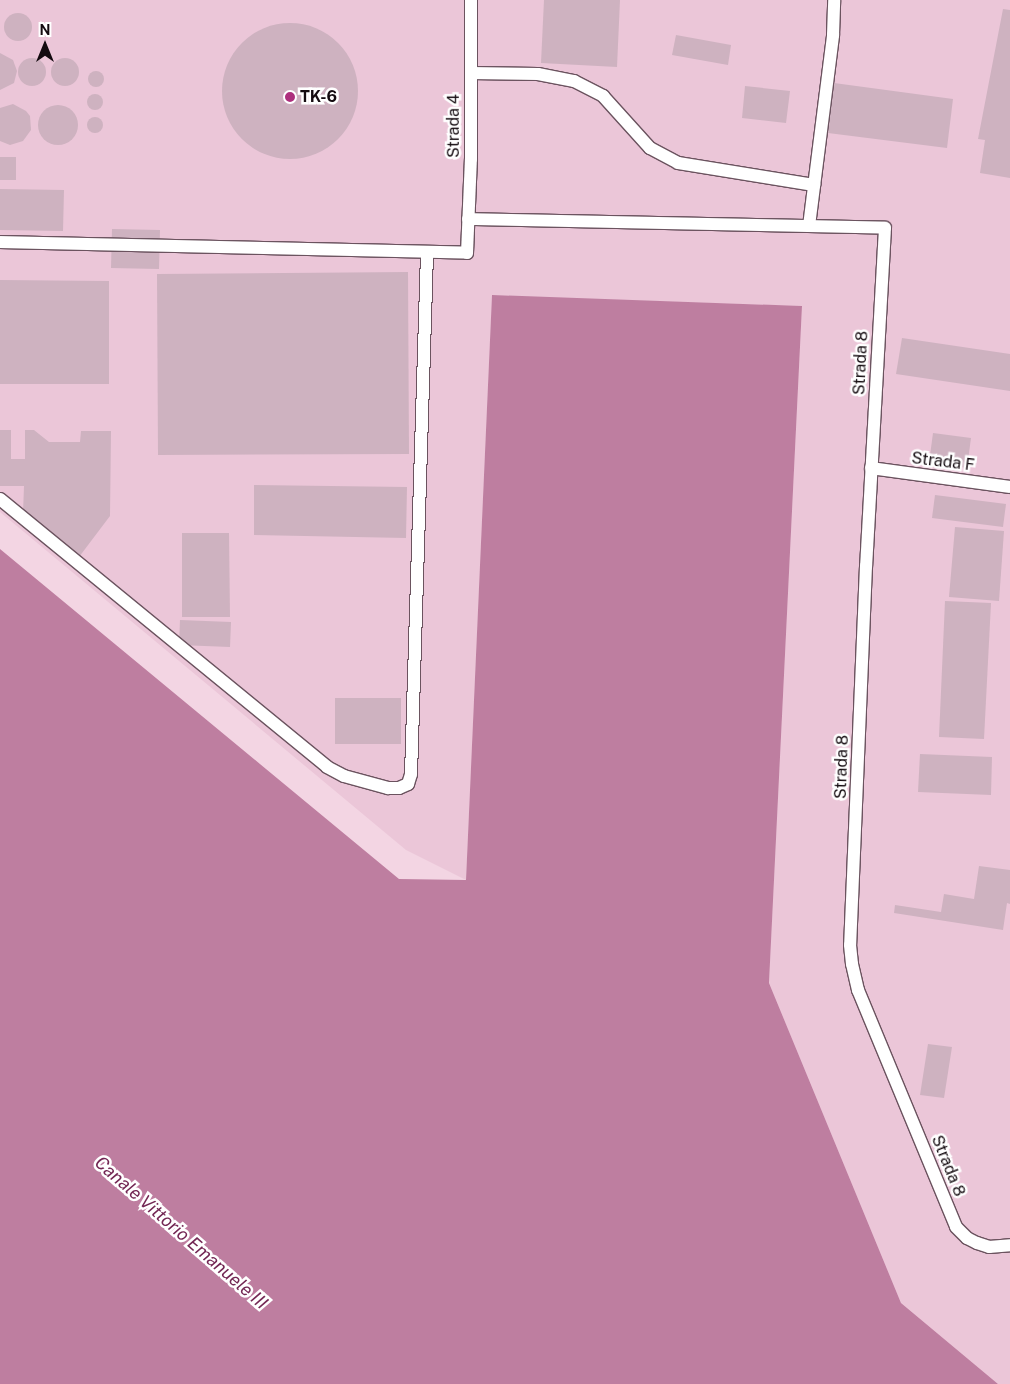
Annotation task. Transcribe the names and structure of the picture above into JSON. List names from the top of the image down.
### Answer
{
  "streets": {
    "lane": ["Strada 4", "Strada 8", "Strada F"]
  },
  "crossings": [
    ["Strada 8", "Strada F"]
  ],
  "water": ["Canale Vittorio Emanuele III"],
  "places": ["TK-6"],
  "north": "top"
}
